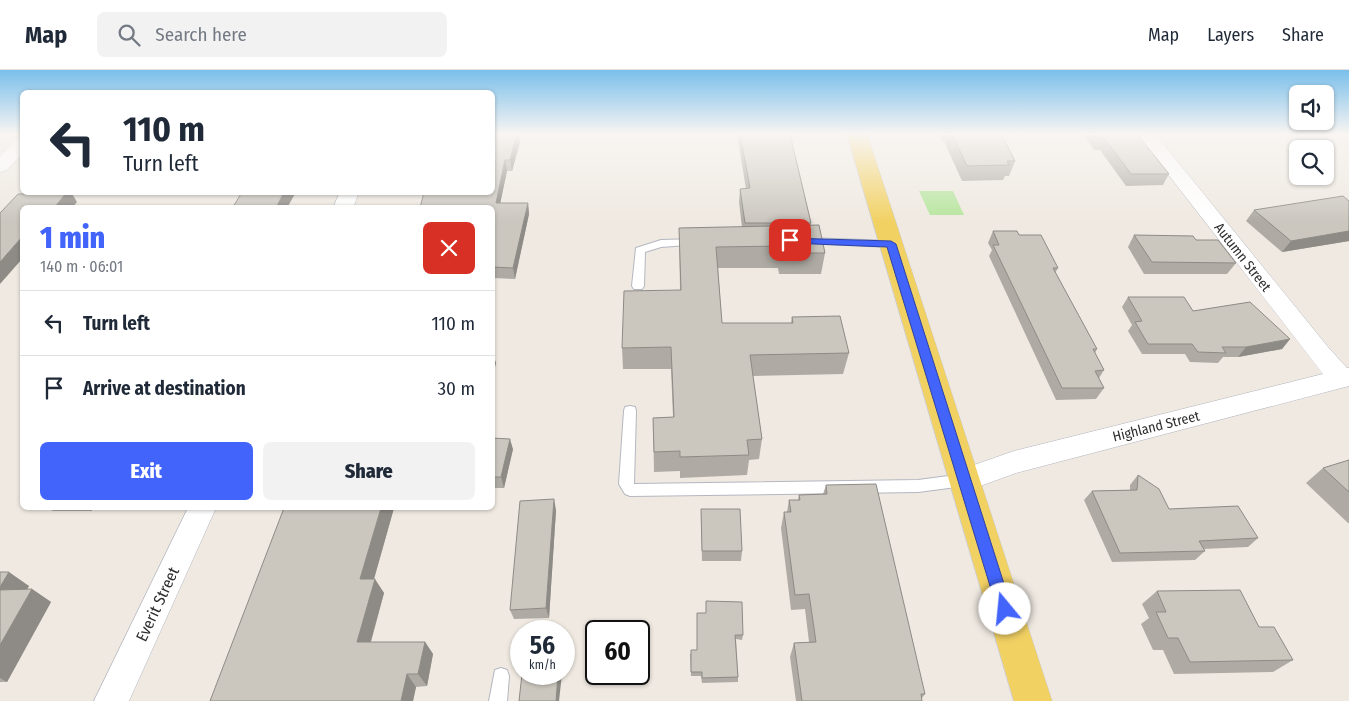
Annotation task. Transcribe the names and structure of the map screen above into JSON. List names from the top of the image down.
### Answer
{
  "streets": {
    "street": ["Autumn Street", "Highland Street", "Everit Street"]
  },
  "crossings": [
    ["Autumn Street", "Highland Street"]
  ],
  "page": {
    "header": "Map",
    "search": "Search here",
    "nav": ["Map", "Layers", "Share"],
    "turn": ["110 m", "Turn left"],
    "heading": ["1 min", "140 m · 06:01"],
    "list": [
      {
        "name": "Turn left",
        "value": "110 m"
      },
      {
        "name": "Arrive at destination",
        "value": "30 m"
      }
    ],
    "buttons": ["Exit", "Share"],
    "speed": "56 km/h",
    "limit": "60"
  }
}
